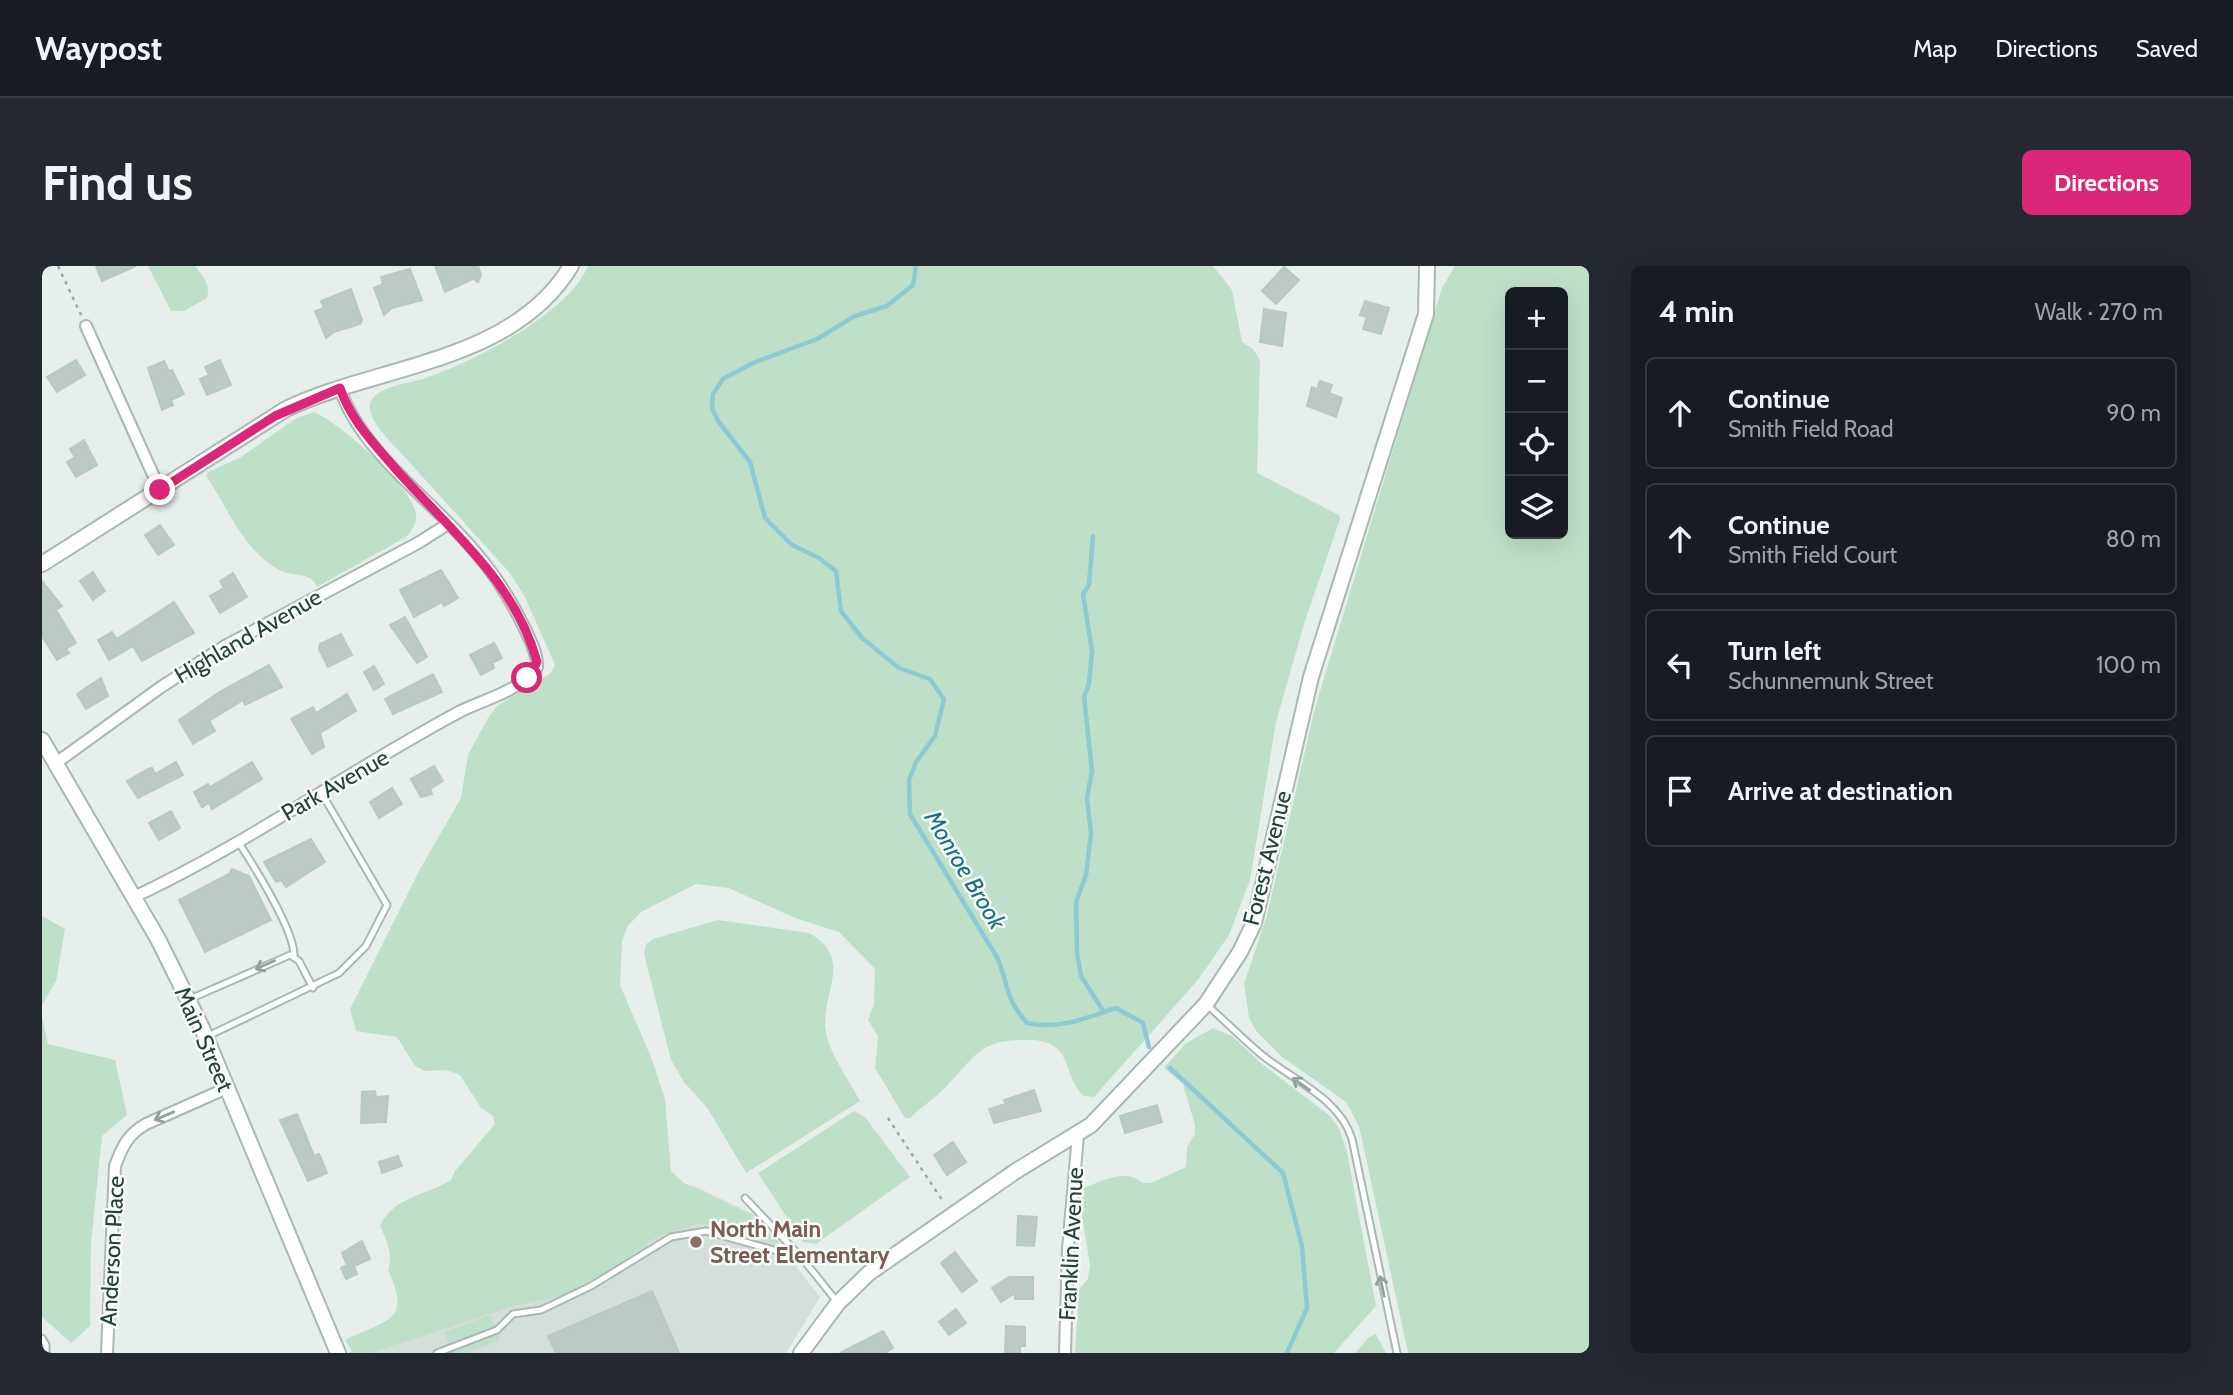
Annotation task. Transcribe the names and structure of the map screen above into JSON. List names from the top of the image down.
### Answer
{
  "streets": {
    "street": [
      "Highland Avenue",
      "Park Avenue",
      "Forest Avenue",
      "Main Street",
      "Franklin Avenue",
      "Anderson Place"
    ]
  },
  "crossings": [
    ["Highland Avenue", "Park Avenue"],
    ["Highland Avenue", "Main Street"],
    ["Park Avenue", "Main Street"],
    ["Forest Avenue", "Franklin Avenue"],
    ["Main Street", "Anderson Place"]
  ],
  "one_way": ["Anderson Place"],
  "water": ["Monroe Brook"],
  "places": ["North Main Street Elementary"],
  "page": {
    "header": "Waypost",
    "nav": ["Map", "Directions", "Saved"],
    "buttons": "Directions",
    "title": "Find us",
    "heading": ["4 min", "Walk · 270 m"],
    "map_buttons": ["+", "−"],
    "list": [
      ["Continue", "Smith Field Road", "90 m"],
      ["Continue", "Smith Field Court", "80 m"],
      ["Turn left", "Schunnemunk Street", "100 m"],
      "Arrive at destination"
    ]
  }
}
